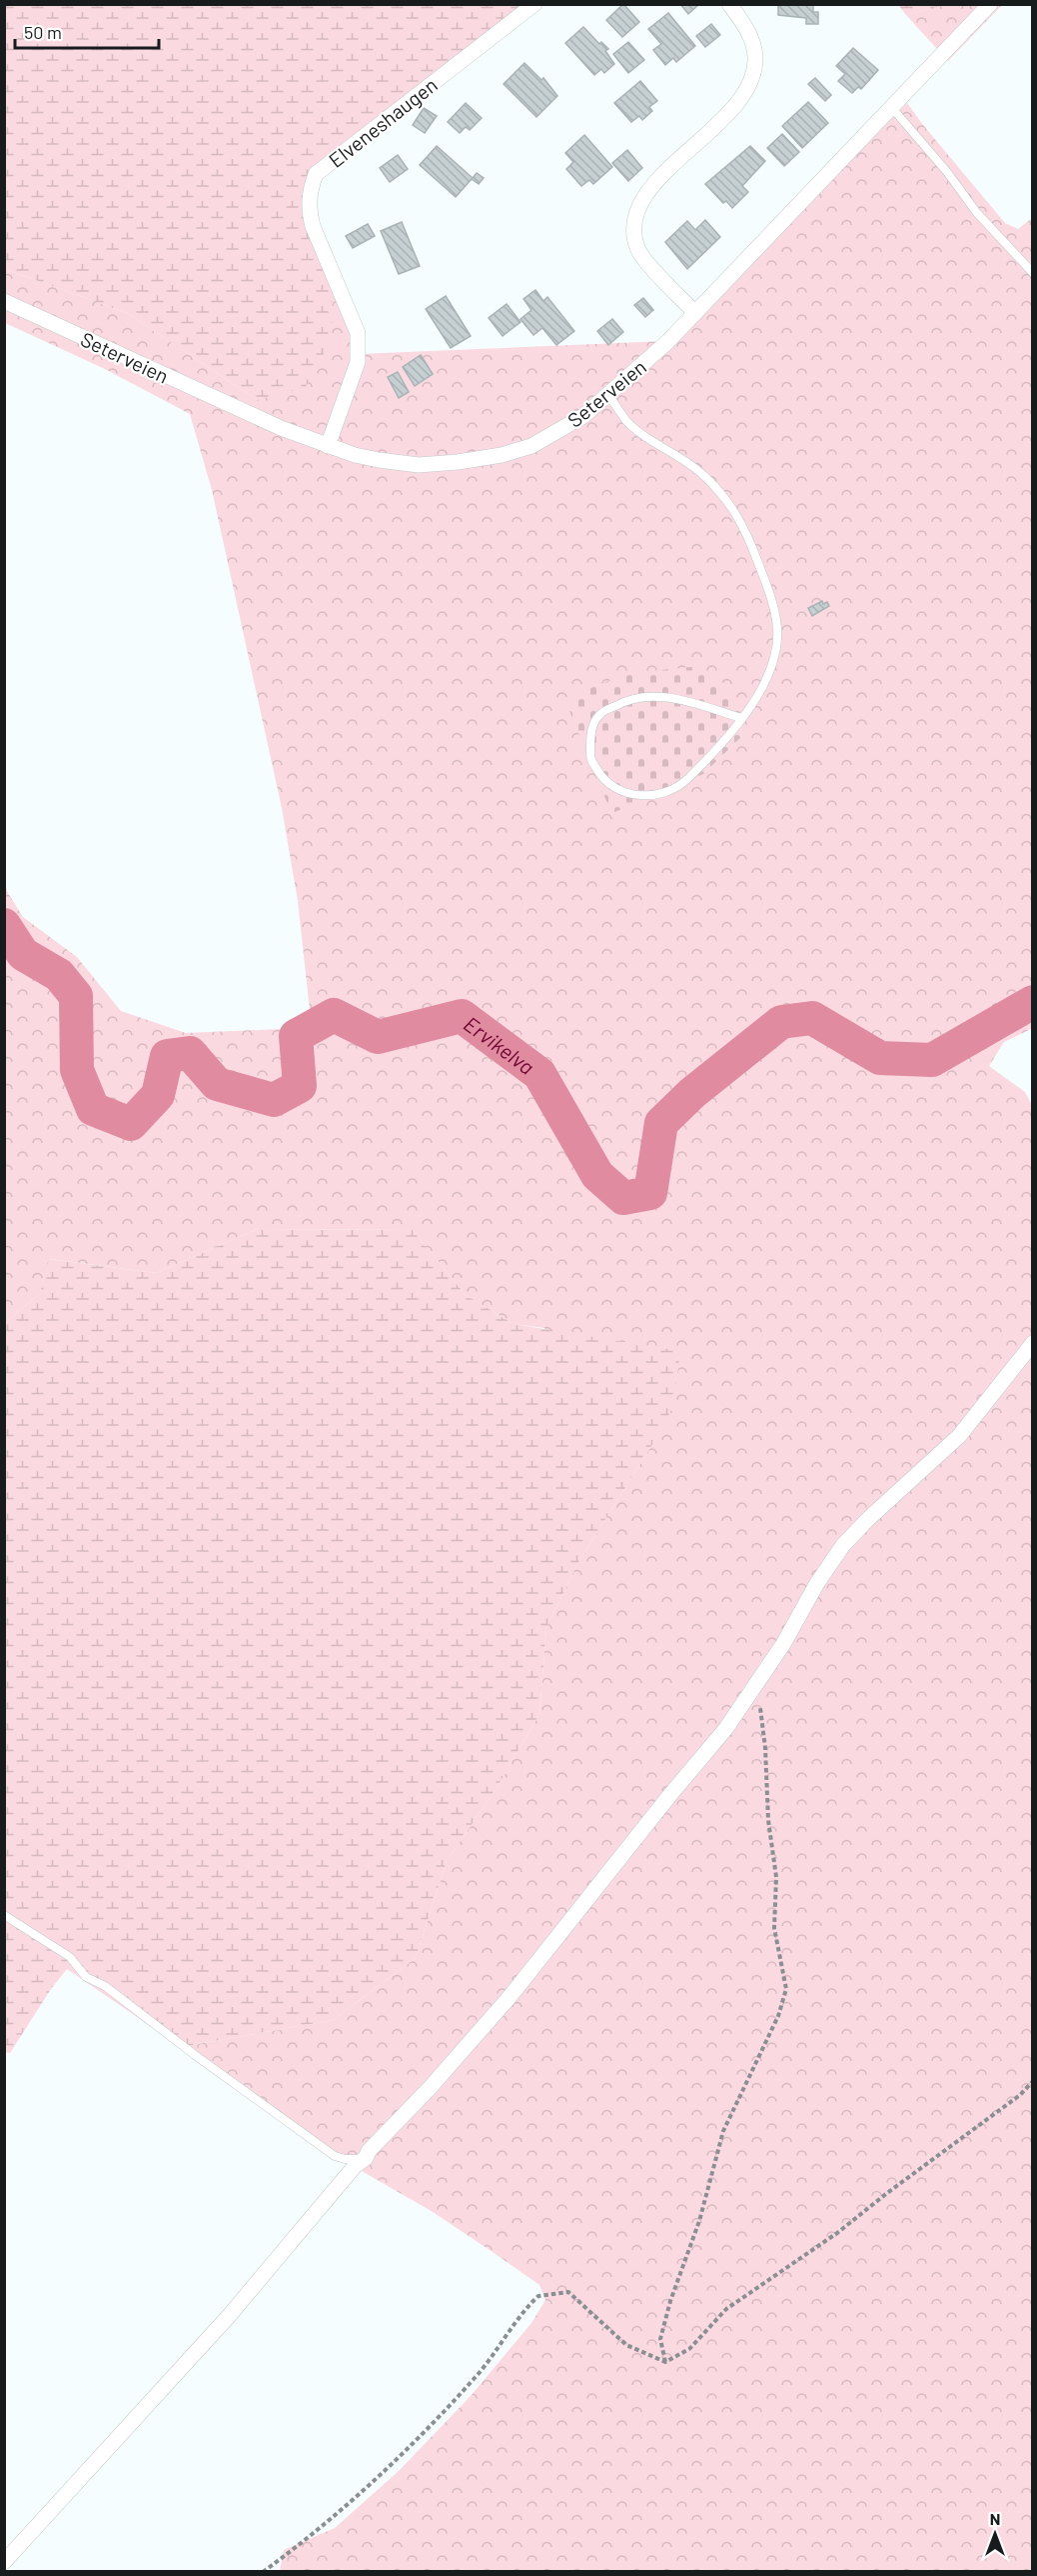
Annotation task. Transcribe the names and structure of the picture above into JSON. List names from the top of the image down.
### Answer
{
  "streets": {
    "street": ["Elveneshaugen", "Seterveien"]
  },
  "crossings": [
    ["Elveneshaugen", "Seterveien"]
  ],
  "water": ["Ervikelva"],
  "scale_bar": "50 m",
  "north": "top"
}
